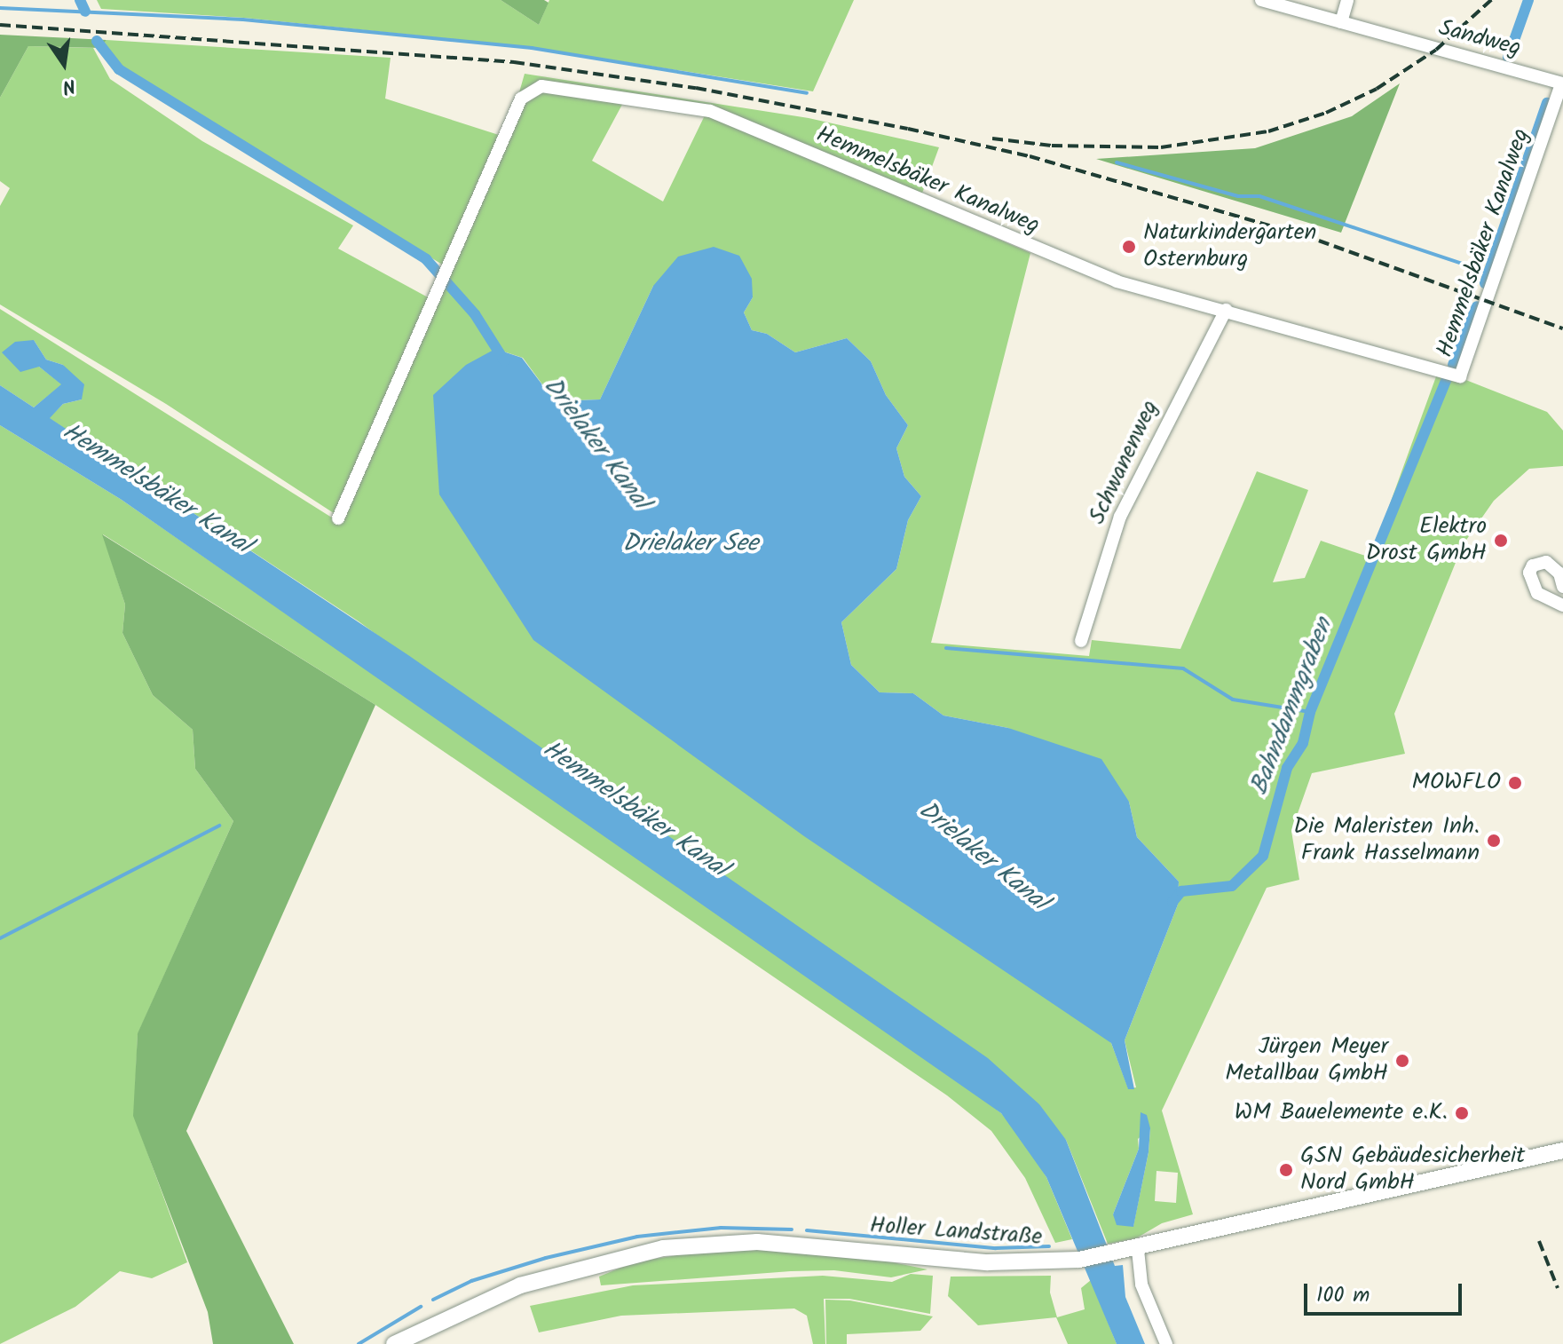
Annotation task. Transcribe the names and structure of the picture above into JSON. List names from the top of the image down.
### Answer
{
  "streets": {
    "main road": ["Holler Landstraße"],
    "street": ["Sandweg", "Hemmelsbäker Kanalweg", "Schwanenweg"]
  },
  "crossings": [
    ["Sandweg", "Hemmelsbäker Kanalweg"],
    ["Hemmelsbäker Kanalweg", "Schwanenweg"]
  ],
  "water": [
    "Drielaker Kanal",
    "Hemmelsbäker Kanal",
    "Drielaker See",
    "Bahndammgraben"
  ],
  "places": [
    "Naturkindergarten Osternburg",
    "Elektro Drost GmbH",
    "MOWFLO",
    "Die Maleristen Inh. Frank Hasselmann",
    "Jürgen Meyer Metallbau GmbH",
    "WM Bauelemente e.K.",
    "GSN Gebäudesicherheit Nord GmbH"
  ],
  "scale_bar": "100 m",
  "north": "bottom"
}
